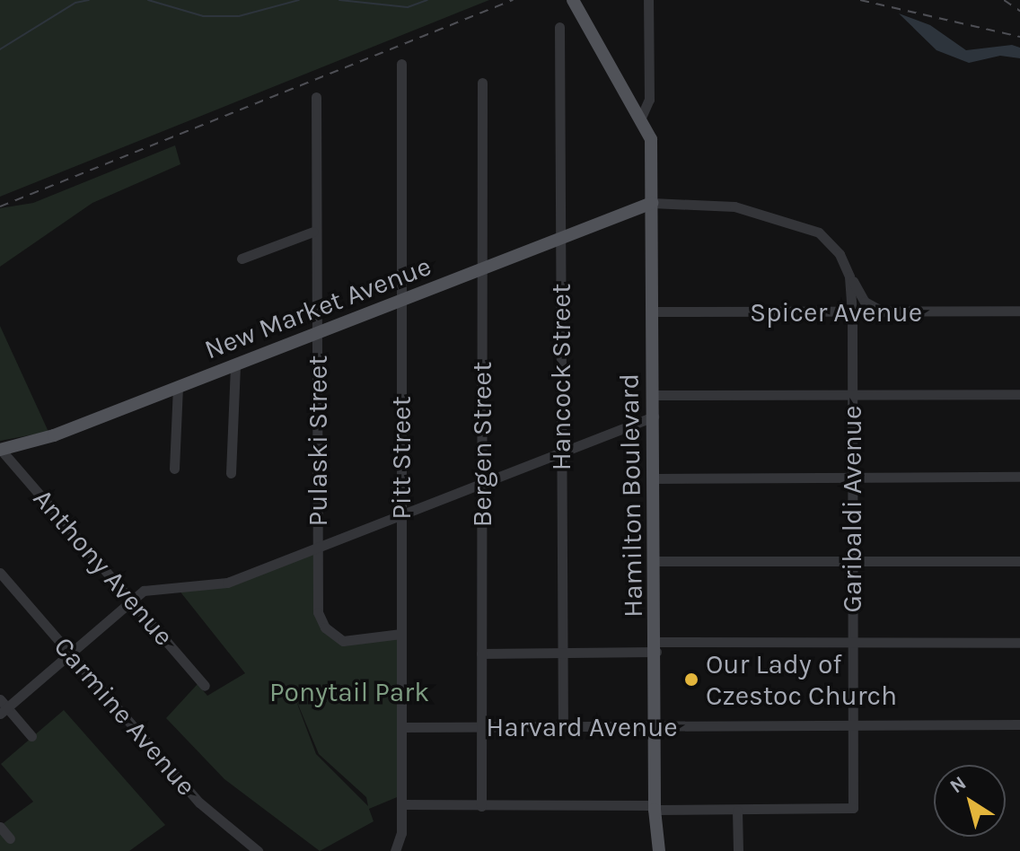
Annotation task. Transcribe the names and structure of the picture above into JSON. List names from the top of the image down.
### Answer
{
  "streets": {
    "main road": ["New Market Avenue", "Hamilton Boulevard"],
    "street": [
      "Spicer Avenue",
      "Hancock Street",
      "Pulaski Street",
      "Bergen Street",
      "Pitt Street",
      "Garibaldi Avenue",
      "Anthony Avenue",
      "Carmine Avenue",
      "Harvard Avenue"
    ]
  },
  "crossings": [
    ["New Market Avenue", "Hancock Street"],
    ["New Market Avenue", "Pulaski Street"],
    ["New Market Avenue", "Bergen Street"],
    ["New Market Avenue", "Pitt Street"],
    ["New Market Avenue", "Hamilton Boulevard"],
    ["New Market Avenue", "Anthony Avenue"],
    ["Spicer Avenue", "Hamilton Boulevard"],
    ["Spicer Avenue", "Garibaldi Avenue"],
    ["Hancock Street", "Harvard Avenue"],
    ["Pulaski Street", "Pitt Street"],
    ["Bergen Street", "Harvard Avenue"],
    ["Pitt Street", "Harvard Avenue"],
    ["Hamilton Boulevard", "Harvard Avenue"],
    ["Garibaldi Avenue", "Harvard Avenue"]
  ],
  "parks": ["Ponytail Park"],
  "places": ["Our Lady of Czestoc Church"],
  "north": "top left"
}
